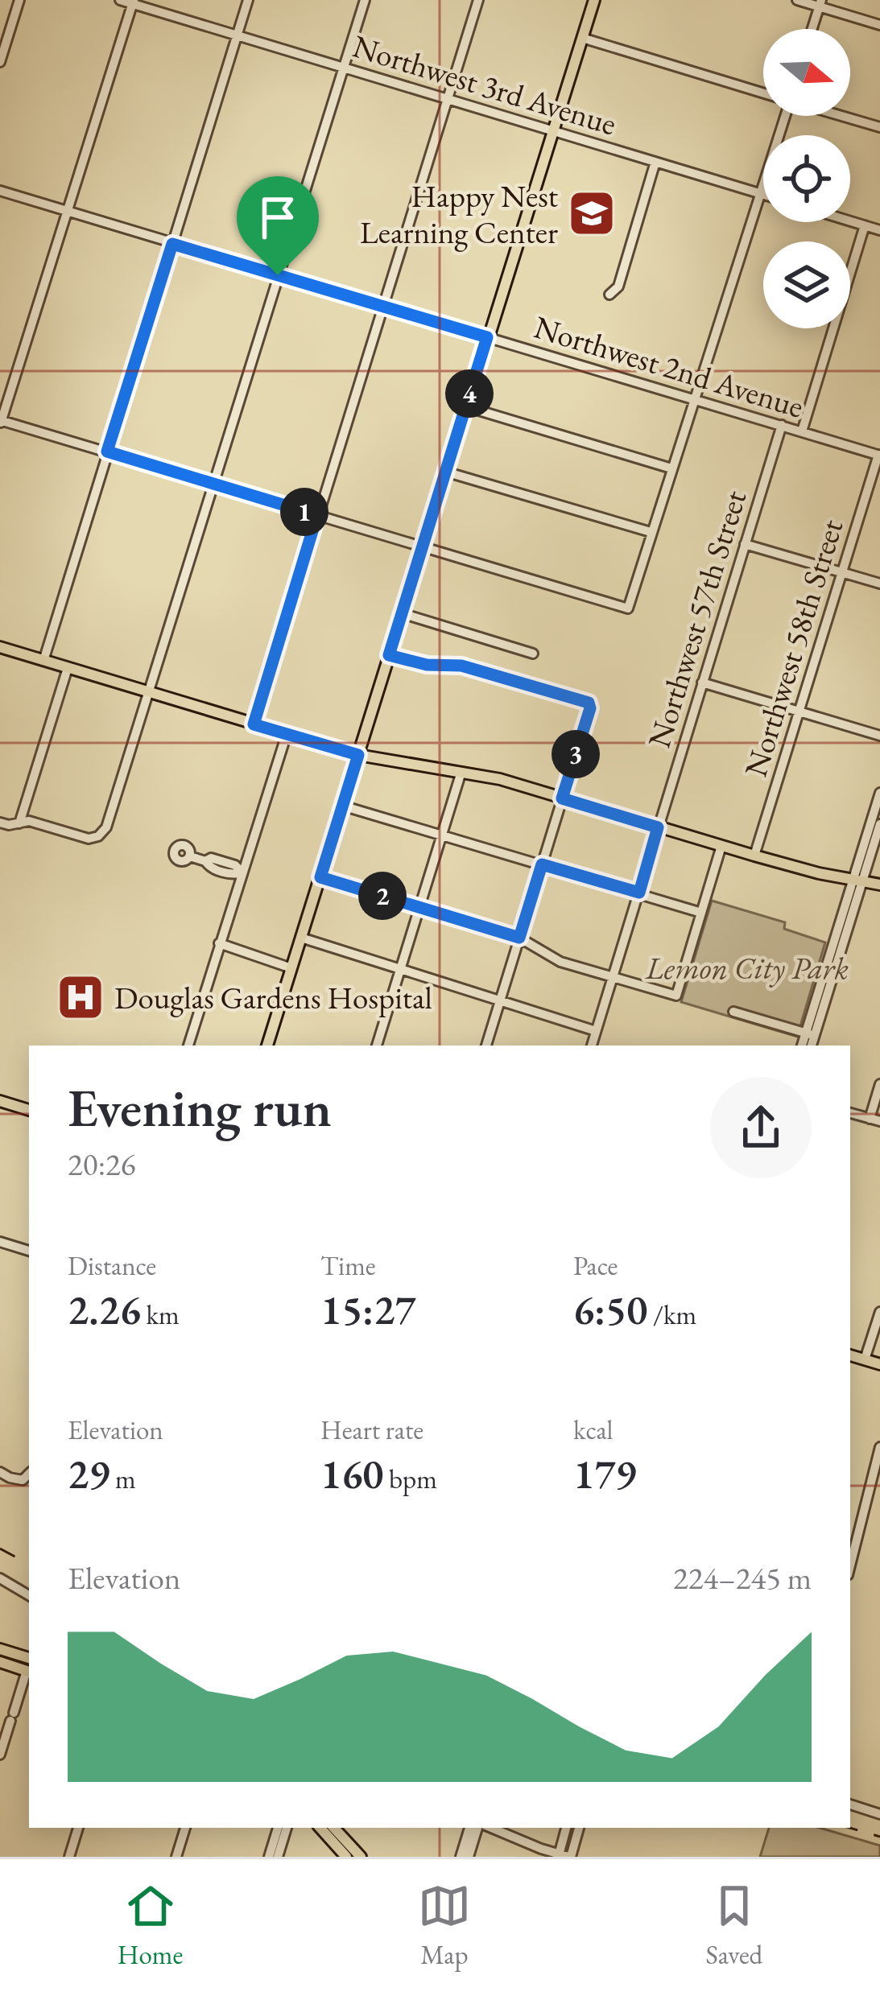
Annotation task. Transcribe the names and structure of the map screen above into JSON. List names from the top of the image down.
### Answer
{
  "streets": {
    "street": [
      "Northwest 3rd Avenue",
      "Northwest 2nd Avenue",
      "Northwest 57th Street",
      "Northwest 58th Street"
    ]
  },
  "crossings": [
    ["Northwest 2nd Avenue", "Northwest 57th Street"],
    ["Northwest 2nd Avenue", "Northwest 58th Street"]
  ],
  "parks": ["Lemon City Park"],
  "places": {
    "school or university": ["Happy Nest Learning Center"],
    "hospital": ["Douglas Gardens Hospital"]
  },
  "north": "right",
  "page": {
    "pins": [
      "4",
      "1",
      "3",
      "2"
    ],
    "heading": ["Evening run", "20:26"],
    "stats": [
      ["Distance", "2.26 km"],
      ["Time", "15:27"],
      ["Pace", "6:50 /km"],
      ["Elevation", "29 m"],
      ["Heart rate", "160 bpm"],
      ["kcal", "179"]
    ],
    "chart": ["Elevation", "224–245 m"],
    "tabs": ["Home", "Map", "Saved"]
  }
}
